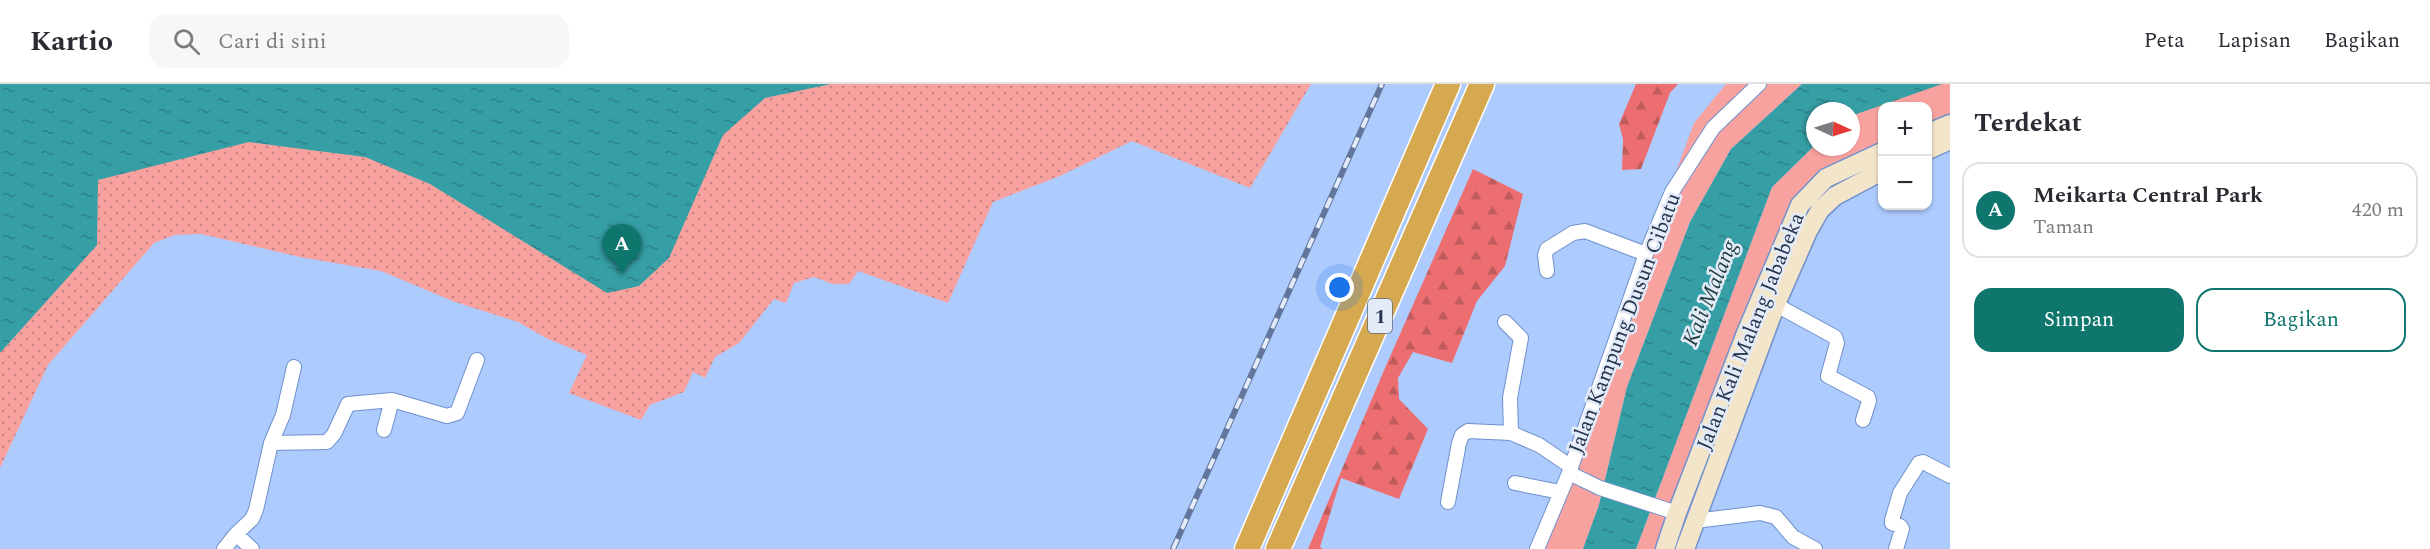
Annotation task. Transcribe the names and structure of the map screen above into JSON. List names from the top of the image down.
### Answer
{
  "streets": {
    "highway": ["1"],
    "main road": ["Jalan Kali Malang Jababeka"],
    "street": ["Jalan Kampung Dusun Cibatu"]
  },
  "water": ["Kali Malang"],
  "north": "right",
  "page": {
    "header": "Kartio",
    "search": "Cari di sini",
    "nav": ["Peta", "Lapisan", "Bagikan"],
    "heading": "Terdekat",
    "map_buttons": ["+", "−"],
    "list": [
      {
        "mark": "A",
        "name": "Meikarta Central Park",
        "note": "Taman",
        "value": "420 m"
      }
    ],
    "pins": "A",
    "buttons": ["Simpan", "Bagikan"]
  }
}
